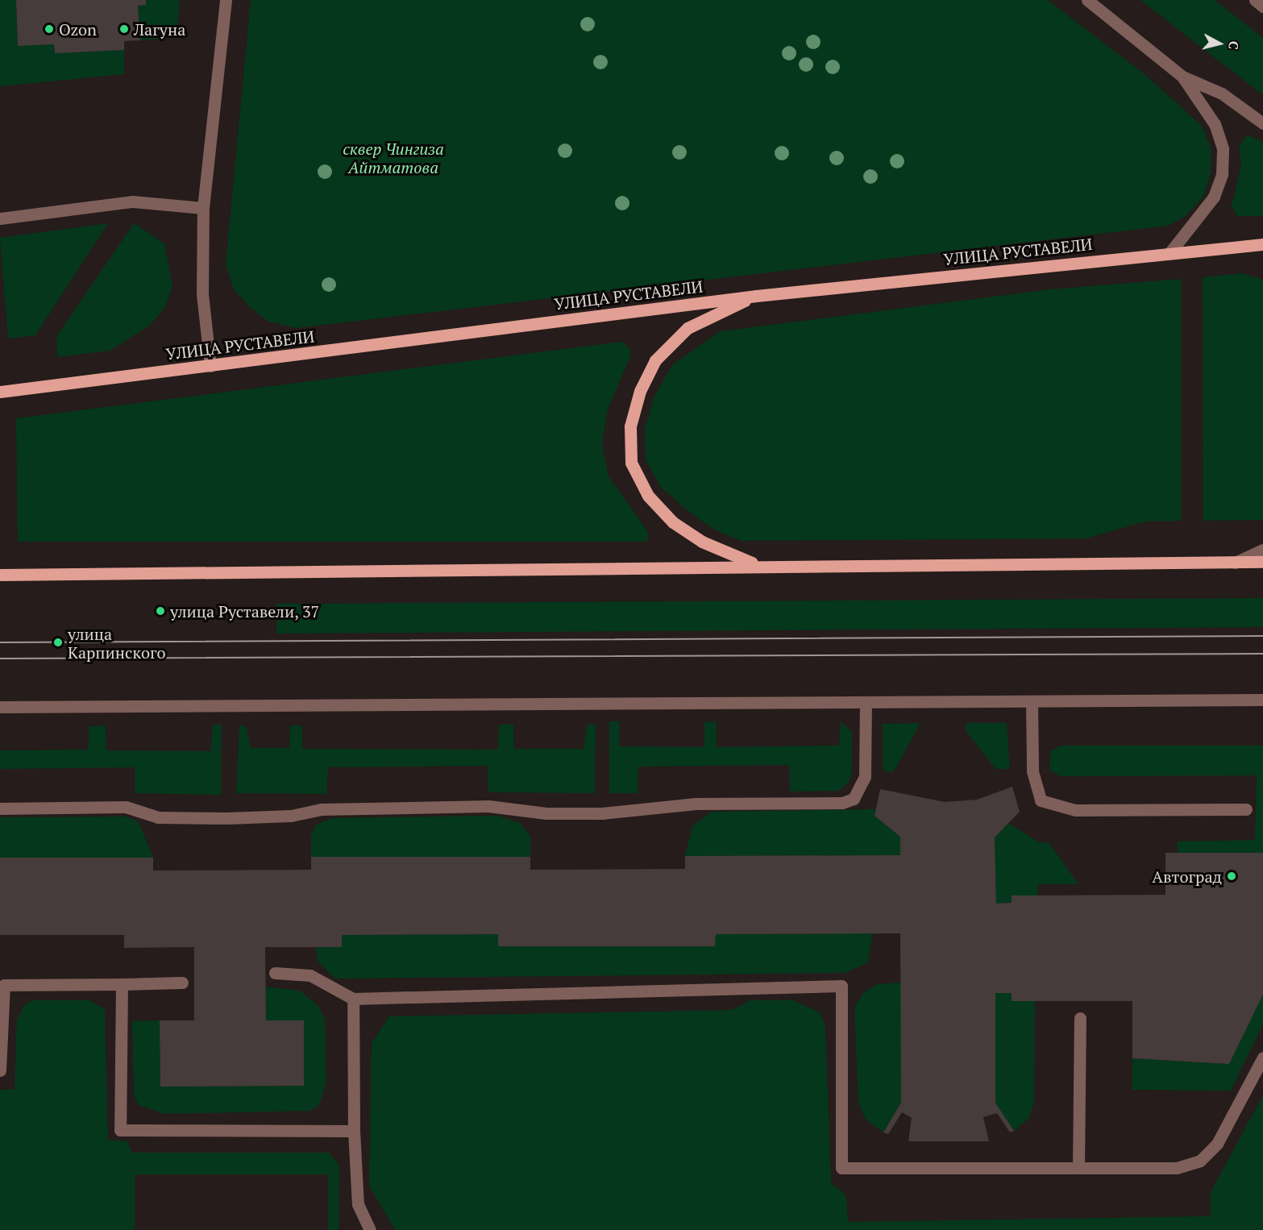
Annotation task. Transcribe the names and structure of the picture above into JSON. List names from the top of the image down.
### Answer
{
  "streets": {
    "main road": ["УЛИЦА РУСТАВЕЛИ"]
  },
  "parks": ["сквер Чингиза Айтматова"],
  "places": [
    "Ozon",
    "Лагуна",
    "улица Руставели, 37",
    "улица Карпинского",
    "Автоград"
  ],
  "north": "right"
}
